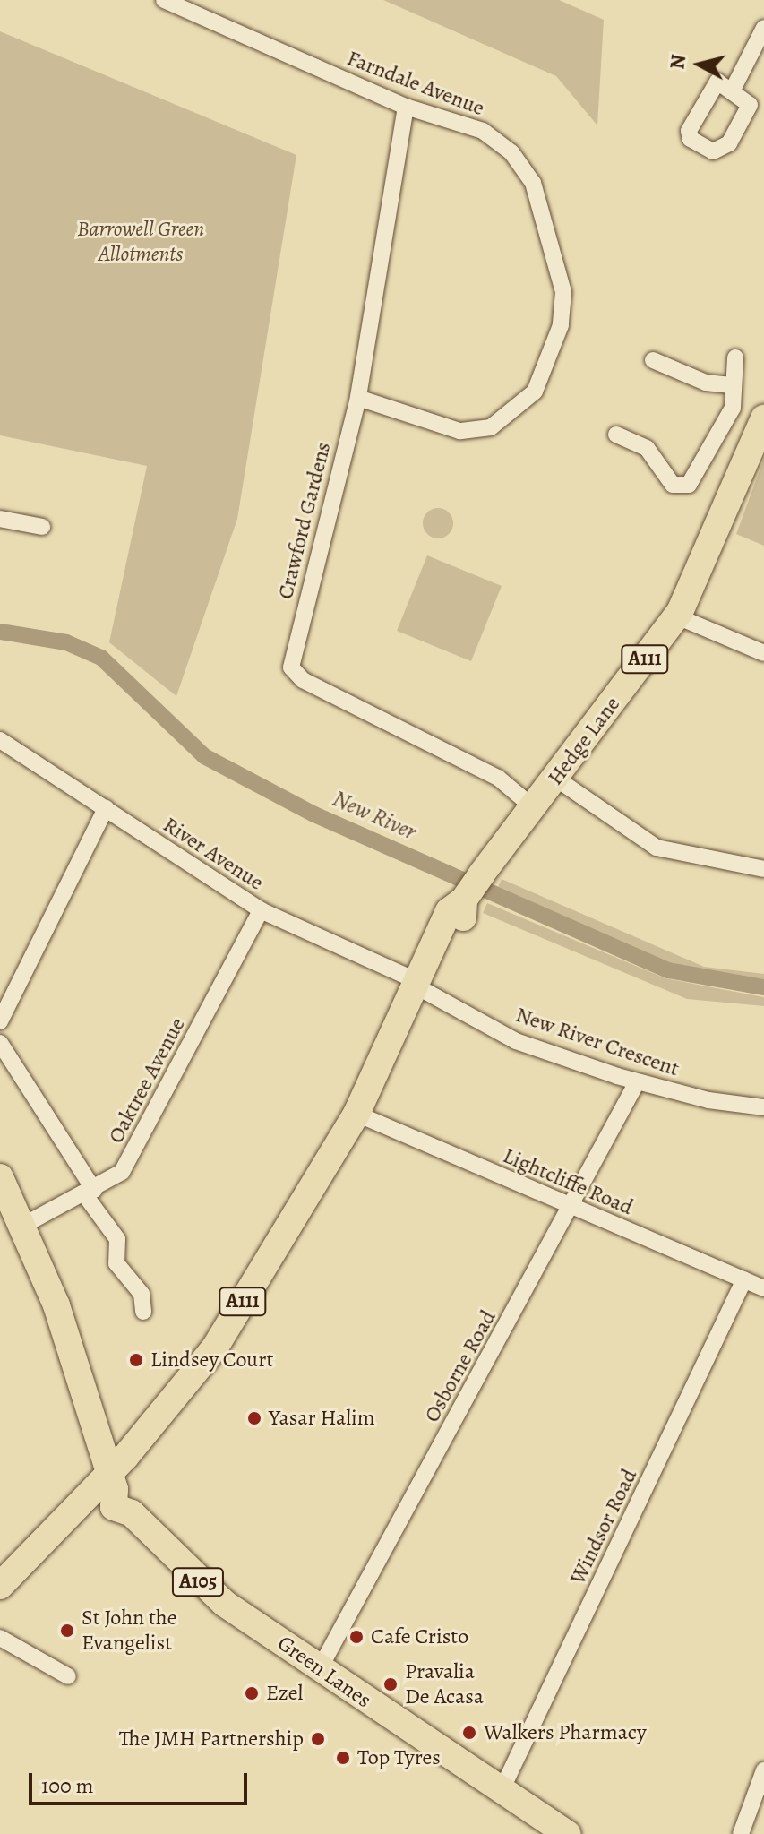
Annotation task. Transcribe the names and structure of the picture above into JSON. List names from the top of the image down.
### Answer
{
  "streets": {
    "main road": [
      "A111",
      "Hedge Lane",
      "A105",
      "Green Lanes"
    ],
    "street": [
      "Farndale Avenue",
      "Crawford Gardens",
      "River Avenue",
      "New River Crescent",
      "Oaktree Avenue",
      "Lightcliffe Road",
      "Osborne Road",
      "Windsor Road"
    ]
  },
  "crossings": [
    ["Farndale Avenue", "Crawford Gardens"],
    ["Crawford Gardens", "Hedge Lane"],
    ["A111", "Hedge Lane"],
    ["A111", "Green Lanes"],
    ["Hedge Lane", "River Avenue"],
    ["Hedge Lane", "New River Crescent"],
    ["Hedge Lane", "Lightcliffe Road"],
    ["Hedge Lane", "Green Lanes"],
    ["River Avenue", "New River Crescent"],
    ["River Avenue", "Oaktree Avenue"],
    ["New River Crescent", "Osborne Road"],
    ["Oaktree Avenue", "Green Lanes"],
    ["Lightcliffe Road", "Osborne Road"],
    ["Lightcliffe Road", "Windsor Road"],
    ["Osborne Road", "Green Lanes"],
    ["Windsor Road", "Green Lanes"]
  ],
  "water": ["New River"],
  "parks": ["Barrowell Green Allotments"],
  "places": [
    "Lindsey Court",
    "Yasar Halim",
    "St John the Evangelist",
    "Cafe Cristo",
    "Pravalia De Acasa",
    "Ezel",
    "Walkers Pharmacy",
    "The JMH Partnership",
    "Top Tyres"
  ],
  "scale_bar": "100 m",
  "north": "left"
}
